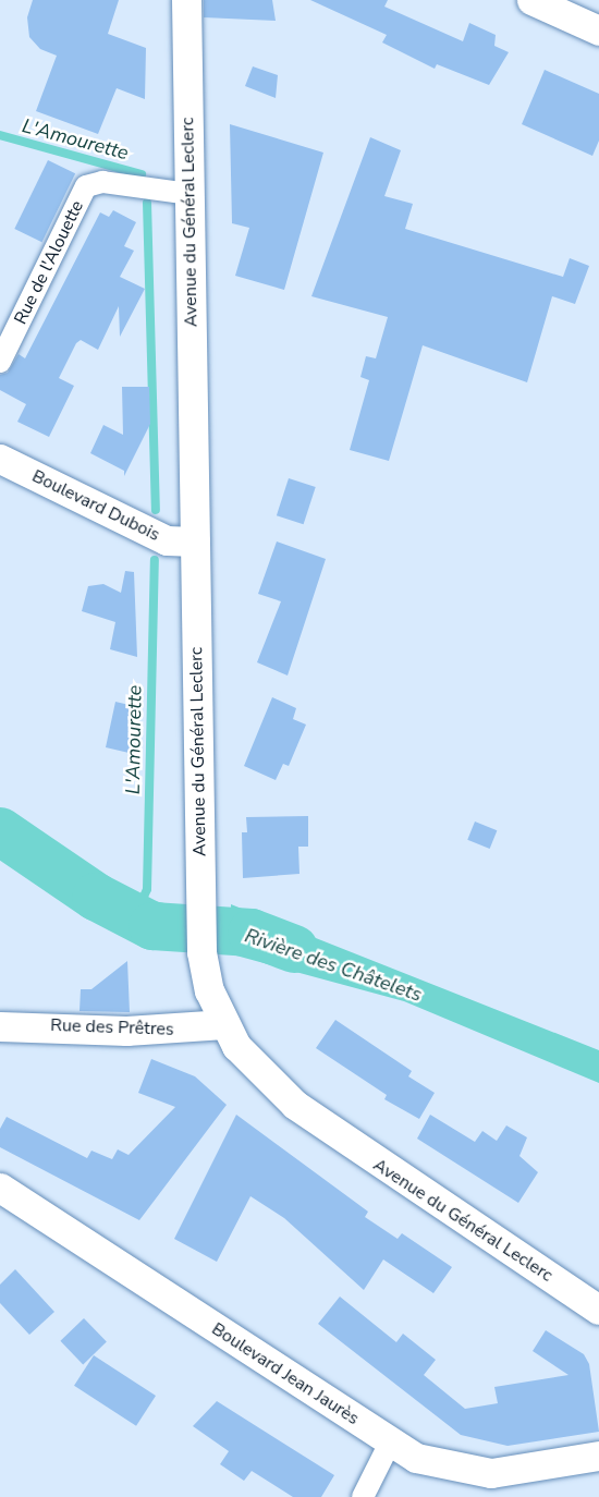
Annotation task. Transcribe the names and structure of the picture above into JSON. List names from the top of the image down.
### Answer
{
  "streets": {
    "main road": [
      "Avenue du Général Leclerc",
      "Boulevard Dubois",
      "Rue des Prêtres",
      "Boulevard Jean Jaurès"
    ],
    "street": ["Rue de l'Alouette"]
  },
  "crossings": [
    ["Avenue du Général Leclerc", "Rue de l'Alouette"],
    ["Avenue du Général Leclerc", "Boulevard Dubois"],
    ["Avenue du Général Leclerc", "Rue des Prêtres"]
  ],
  "water": ["L'Amourette", "Rivière des Châtelets"]
}
